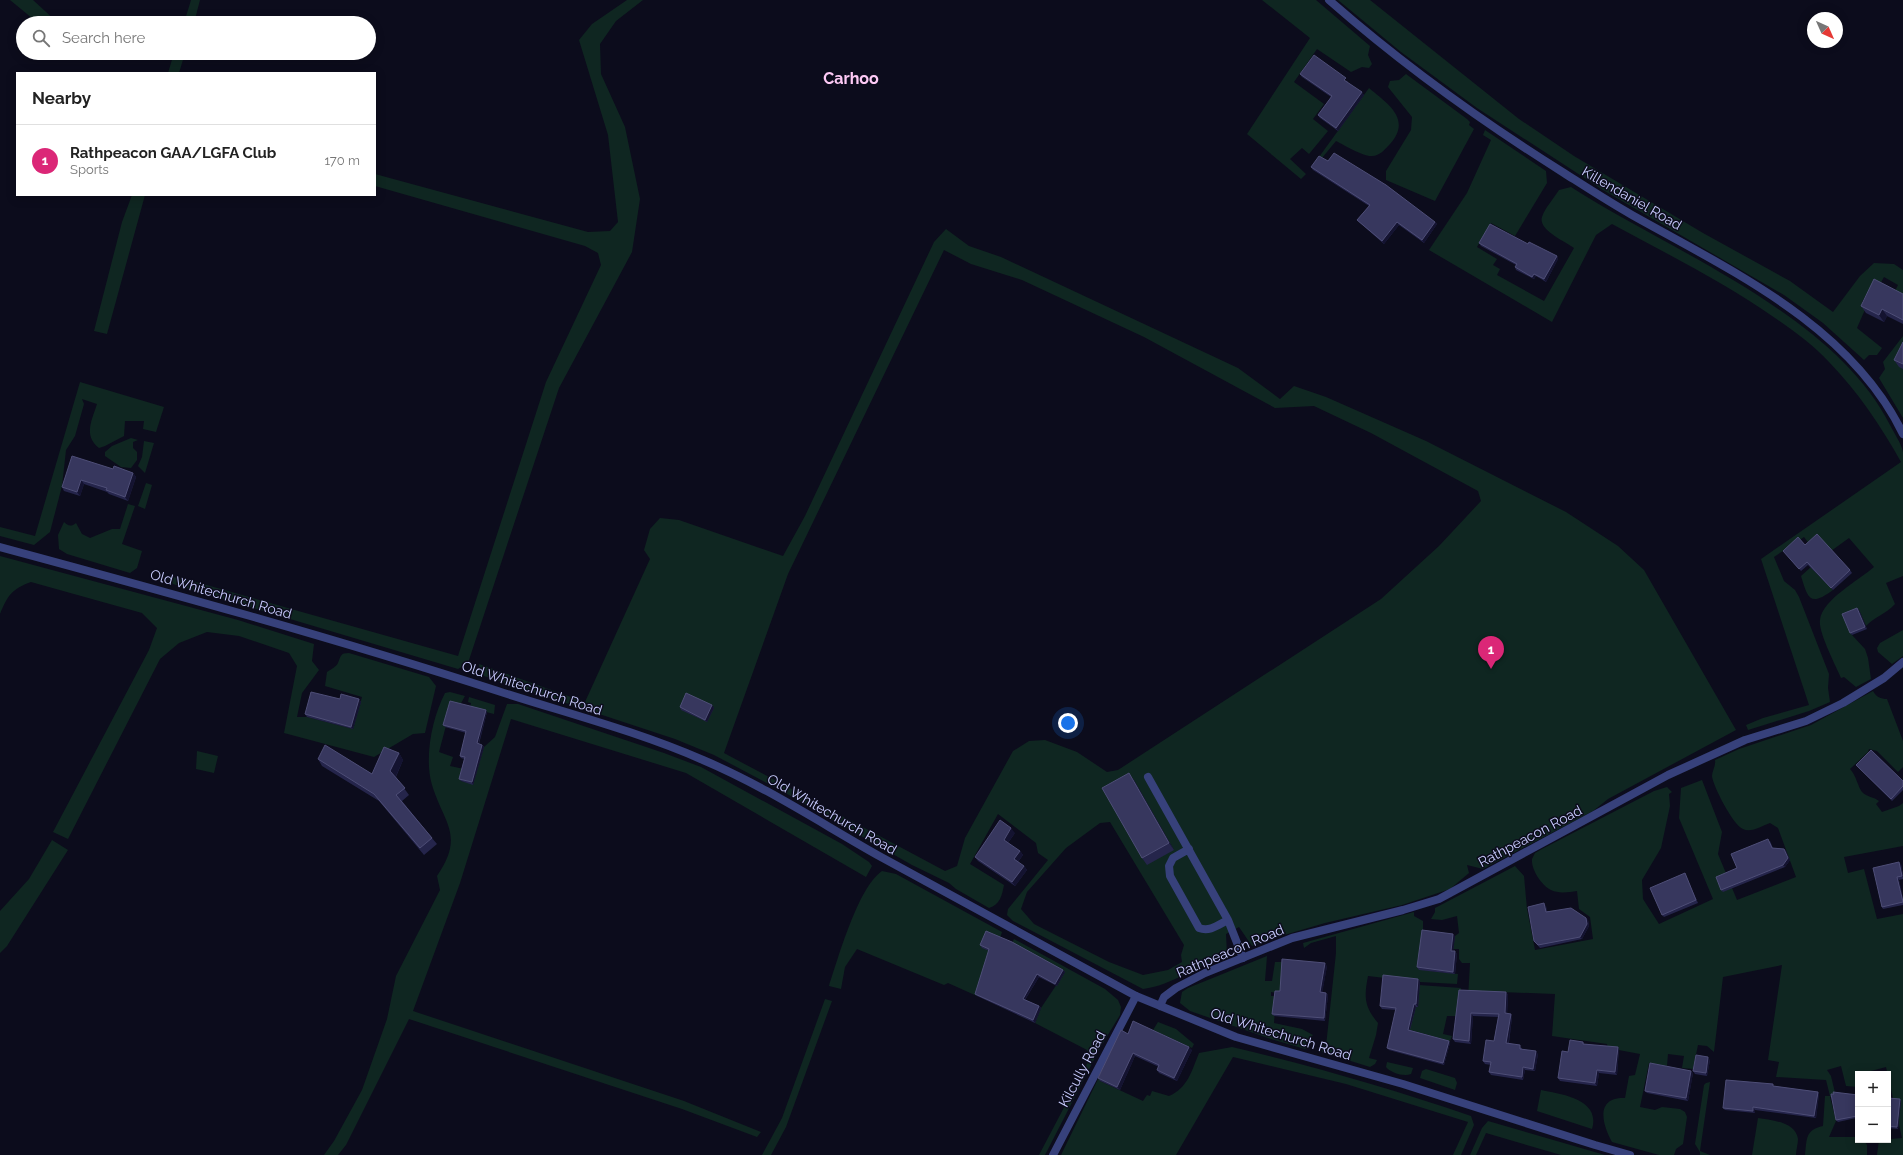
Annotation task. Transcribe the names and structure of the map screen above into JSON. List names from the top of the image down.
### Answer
{
  "streets": {
    "street": [
      "Killendaniel Road",
      "Old Whitechurch Road",
      "Rathpeacon Road",
      "Kilcully Road"
    ]
  },
  "crossings": [
    ["Old Whitechurch Road", "Rathpeacon Road"],
    ["Old Whitechurch Road", "Kilcully Road"]
  ],
  "districts": ["Carhoo"],
  "north": "bottom right",
  "page": {
    "search": "Search here",
    "heading": "Nearby",
    "list": [
      {
        "mark": "1",
        "name": "Rathpeacon GAA/LGFA Club",
        "note": "Sports",
        "value": "170 m"
      }
    ],
    "pins": "1",
    "map_buttons": ["+", "−"]
  }
}
